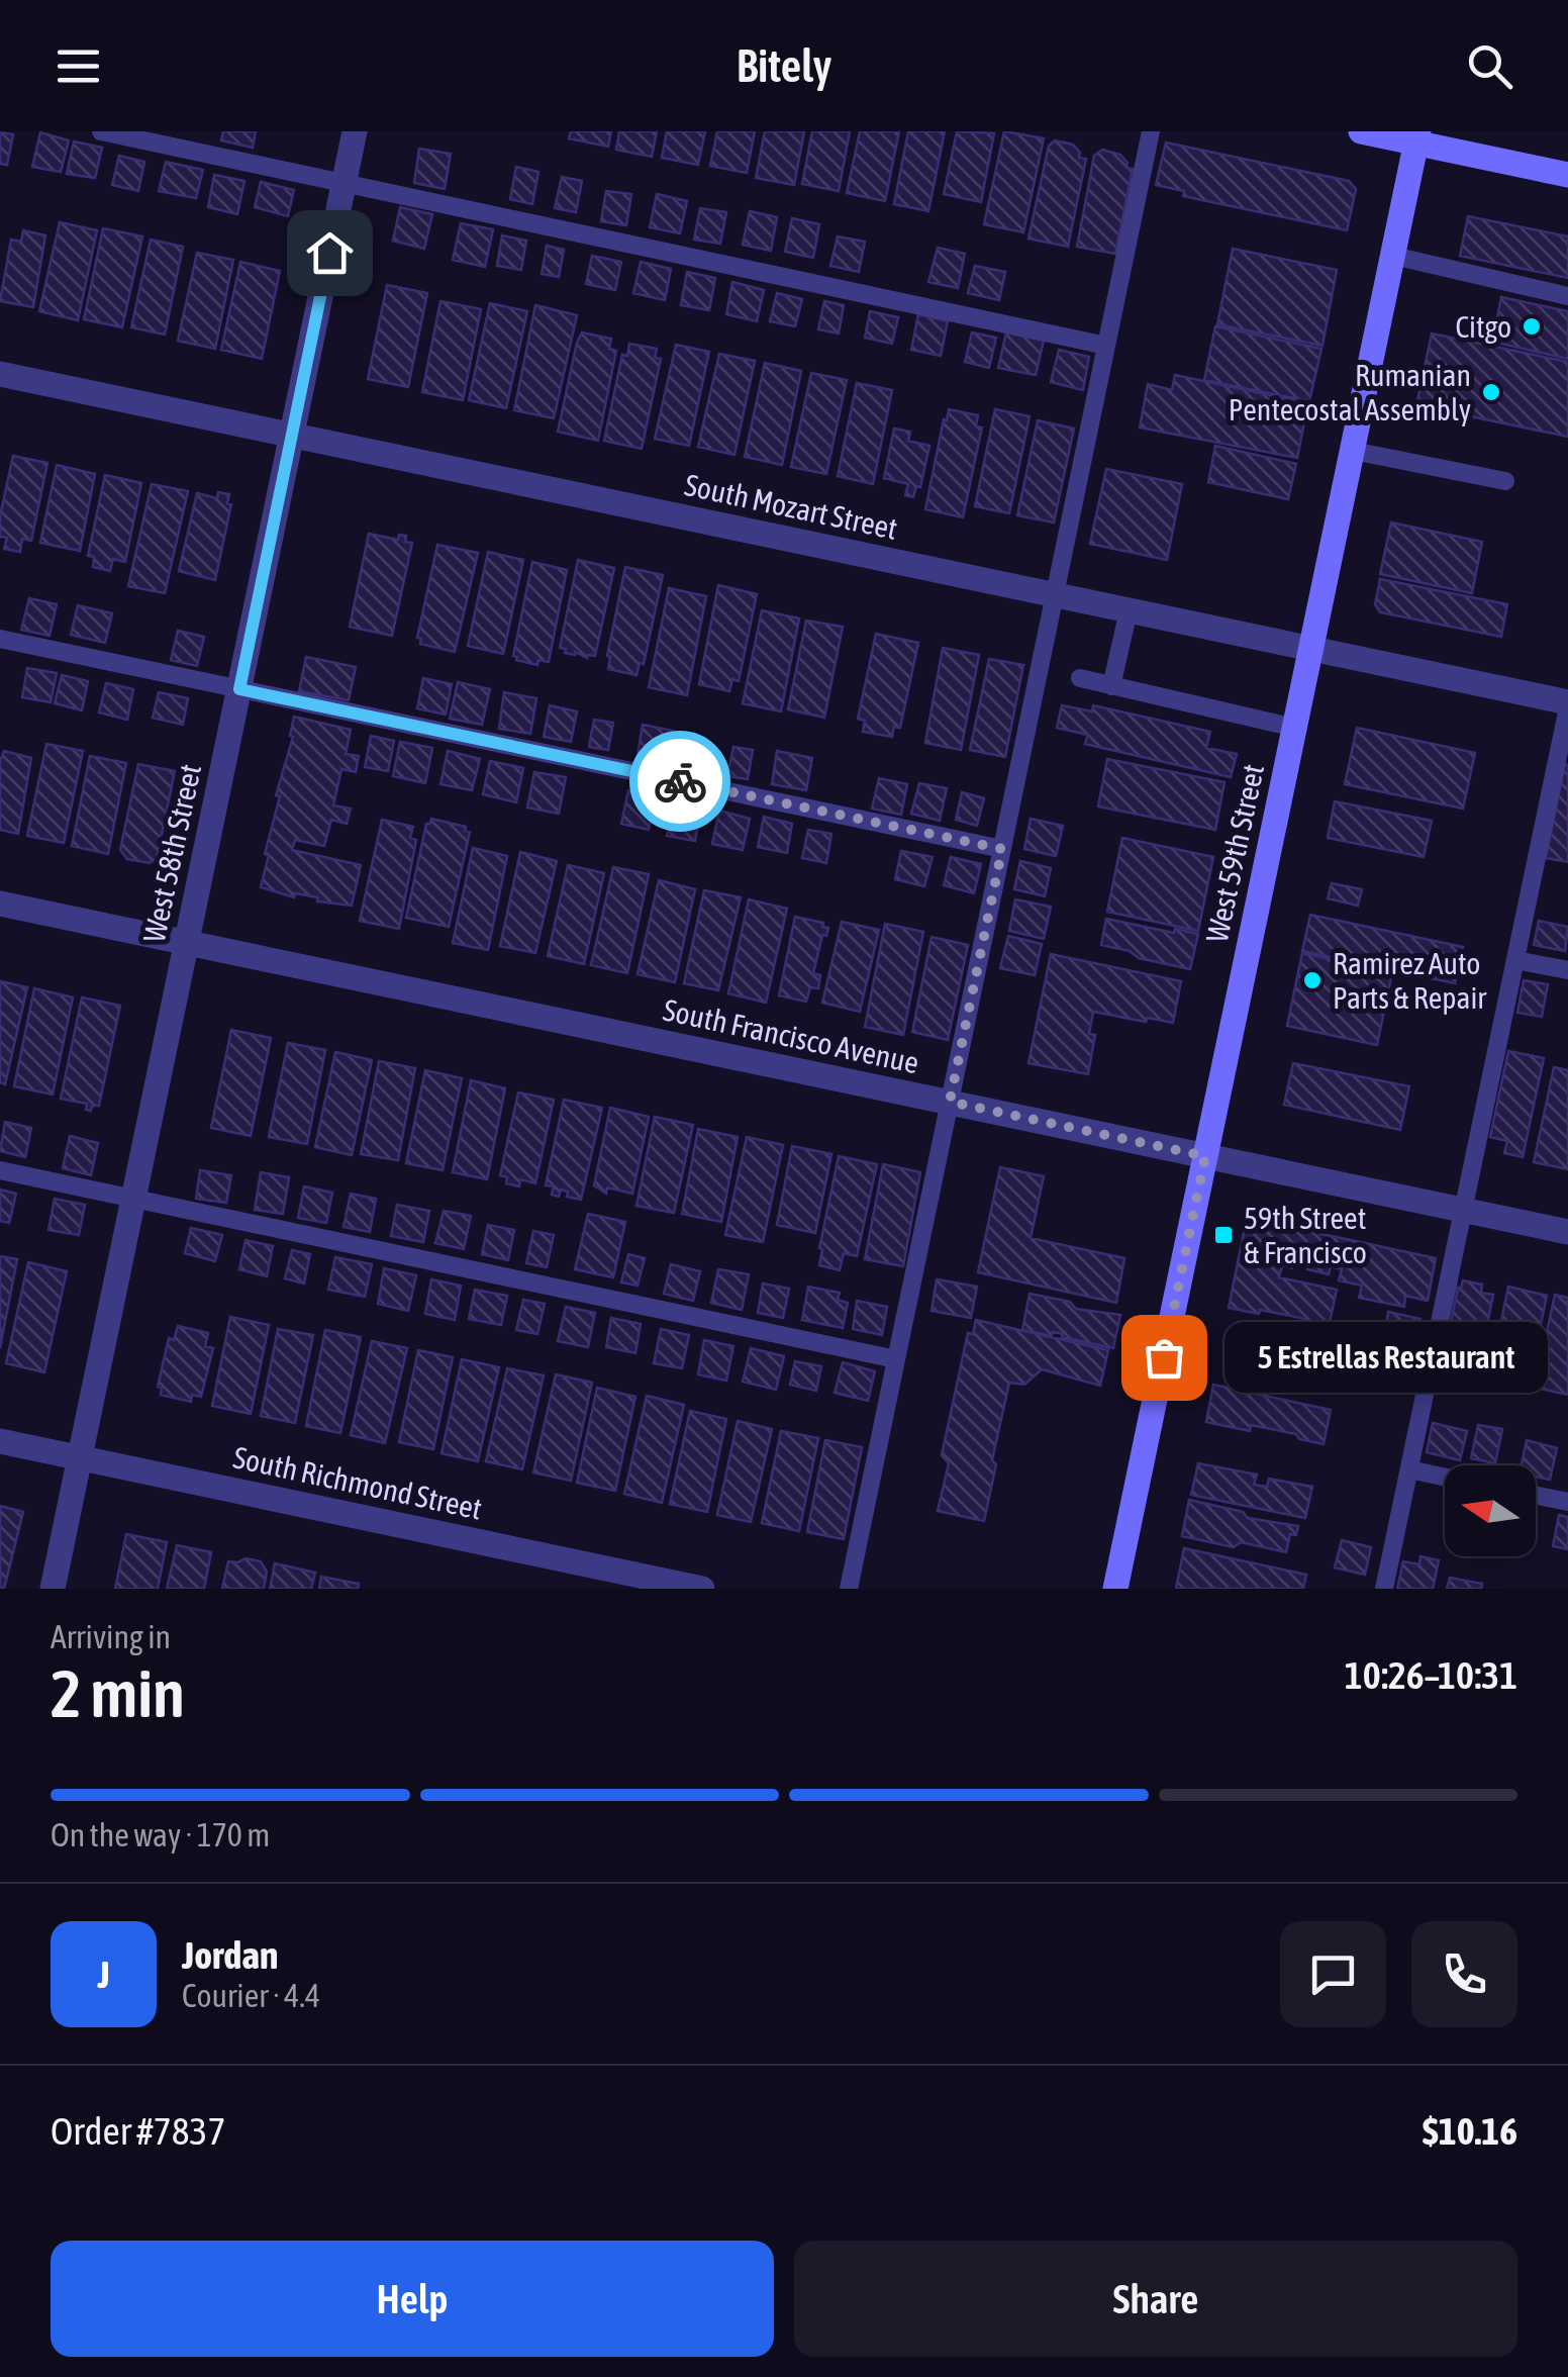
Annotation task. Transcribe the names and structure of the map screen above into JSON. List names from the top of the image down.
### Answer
{
  "streets": {
    "street": [
      "South Mozart Street",
      "West 58th Street",
      "West 59th Street",
      "South Francisco Avenue",
      "South Richmond Street"
    ]
  },
  "crossings": [
    ["South Mozart Street", "West 58th Street"],
    ["South Mozart Street", "West 59th Street"],
    ["West 58th Street", "South Francisco Avenue"],
    ["West 58th Street", "South Richmond Street"],
    ["West 59th Street", "South Francisco Avenue"]
  ],
  "places": {
    "other": [
      "Citgo",
      "Rumanian Pentecostal Assembly",
      "Ramirez Auto Parts & Repair",
      "5 Estrellas Restaurant"
    ],
    "transit": ["59th Street & Francisco"]
  },
  "north": "left",
  "page": {
    "header": "Bitely",
    "bubble": "5 Estrellas Restaurant",
    "heading": ["2 min", "Arriving in", "10:26–10:31"],
    "panel": [
      "Jordan",
      "Courier · 4.4",
      "Order #7837",
      "$10.16"
    ],
    "bar": "On the way · 170 m",
    "round": "J",
    "buttons": ["Help", "Share"]
  }
}
